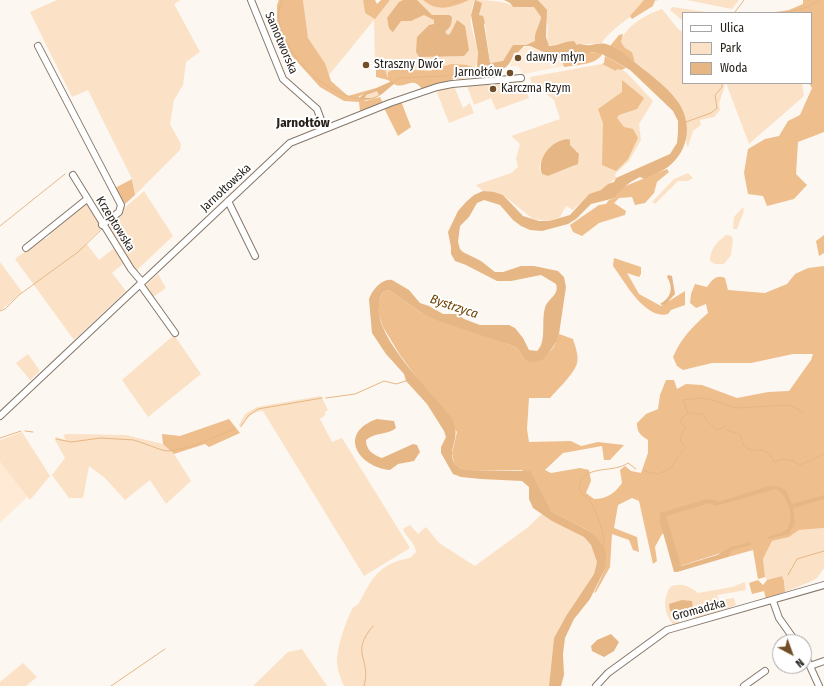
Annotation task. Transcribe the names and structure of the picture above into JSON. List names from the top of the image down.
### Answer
{
  "streets": {
    "street": [
      "Samotworska",
      "Jarnołtowska",
      "Krzeptowska",
      "Gromadzka"
    ]
  },
  "crossings": [
    ["Samotworska", "Jarnołtowska"],
    ["Jarnołtowska", "Krzeptowska"]
  ],
  "districts": ["Jarnołtów"],
  "water": ["Bystrzyca"],
  "places": [
    "dawny młyn",
    "Straszny Dwór",
    "Jarnołtów",
    "Karczma Rzym"
  ],
  "legend": ["Ulica", "Park", "Woda"],
  "north": "bottom right"
}
